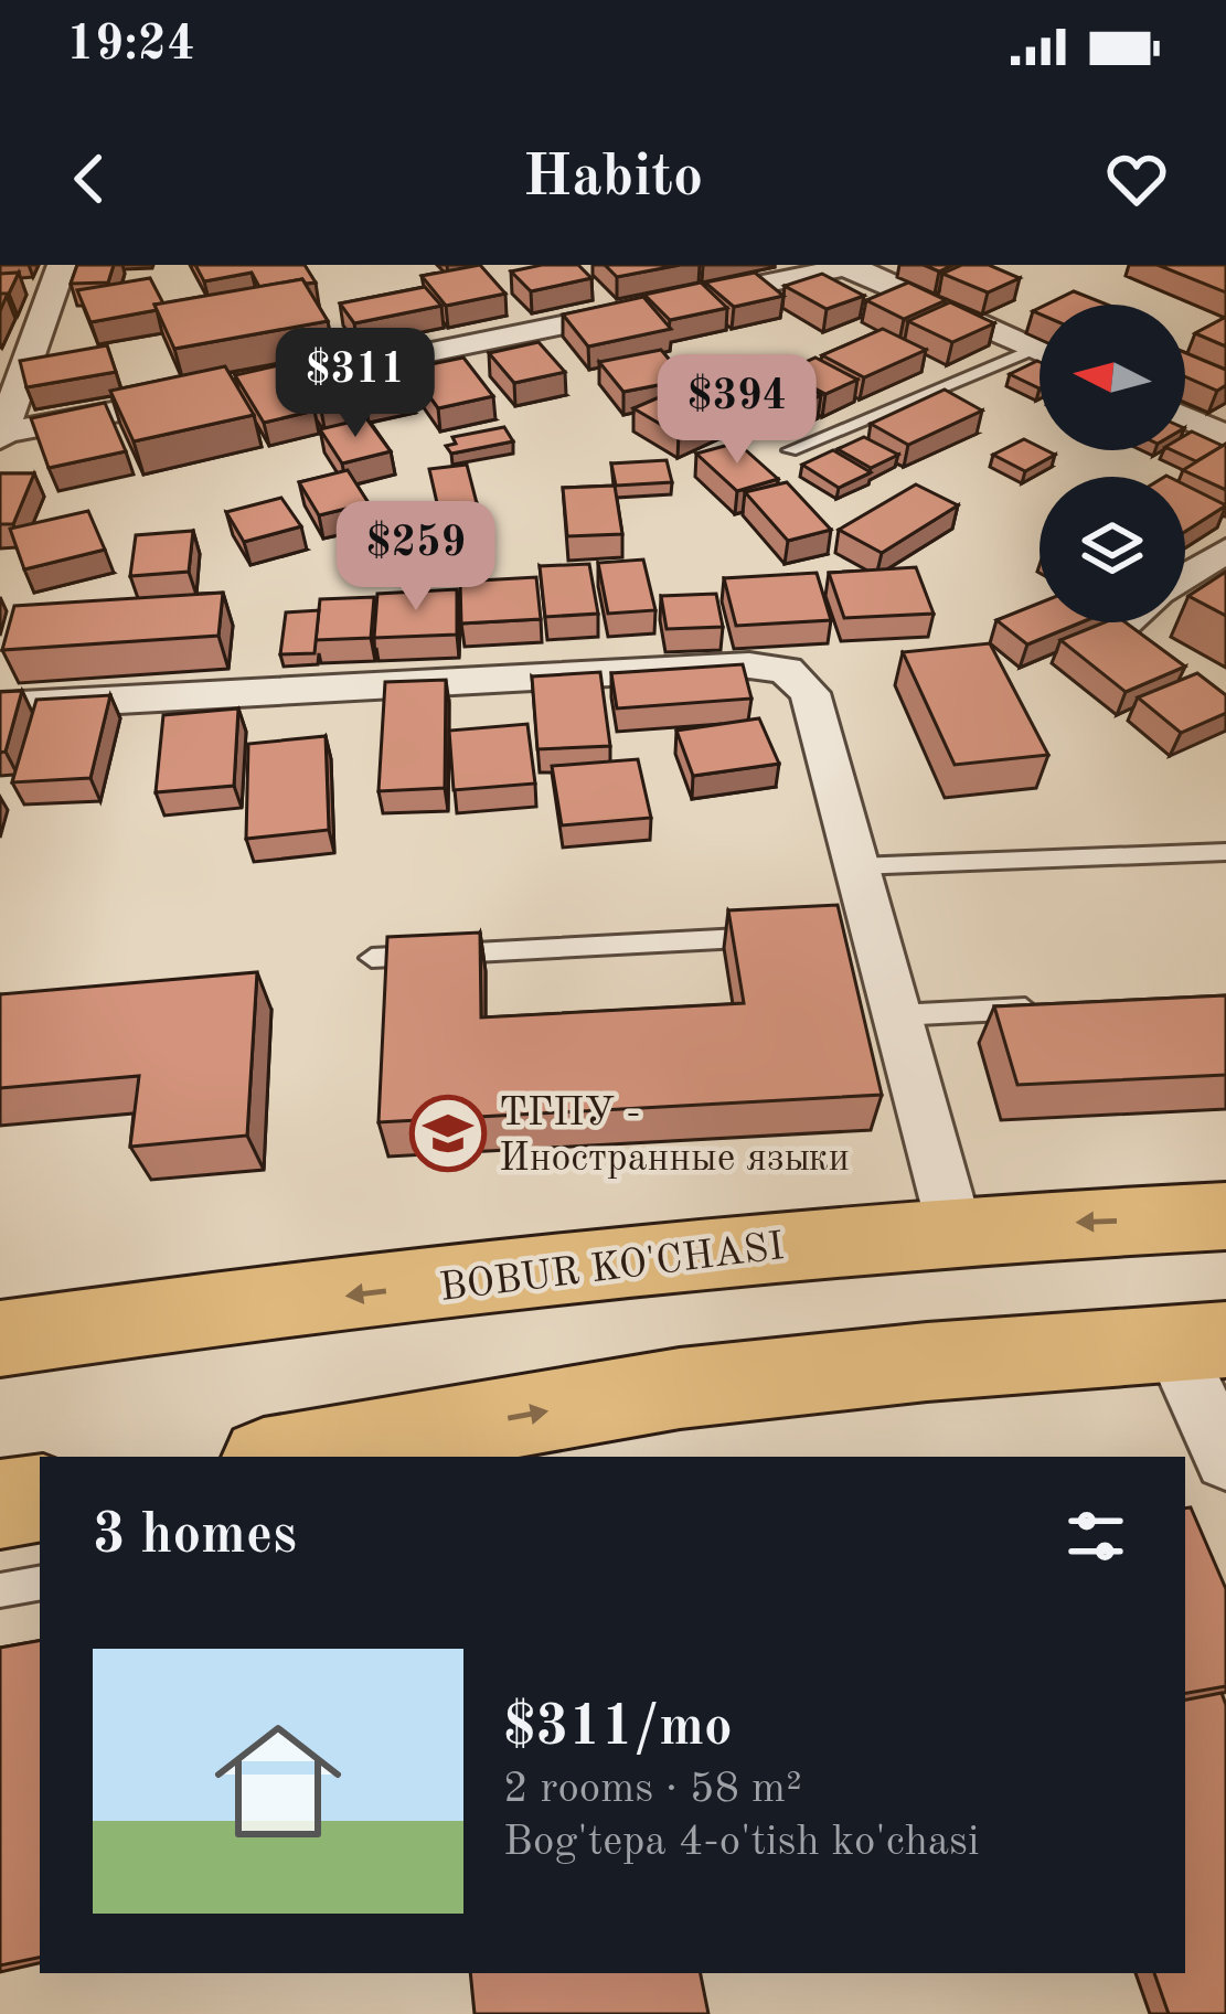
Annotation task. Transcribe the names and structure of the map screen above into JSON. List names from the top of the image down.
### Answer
{
  "streets": {
    "main road": ["BOBUR KO'CHASI"]
  },
  "places": {
    "school or university": ["ТГПУ - Иностранные языки"]
  },
  "north": "left",
  "page": {
    "status": "19:24",
    "header": "Habito",
    "price": ["$311", "$394", "$259"],
    "heading": "3 homes",
    "list": [
      {
        "name": "$311/mo",
        "note": "2 rooms · 58 m² · Bog'tepa 4-o'tish ko'chasi"
      }
    ]
  }
}
